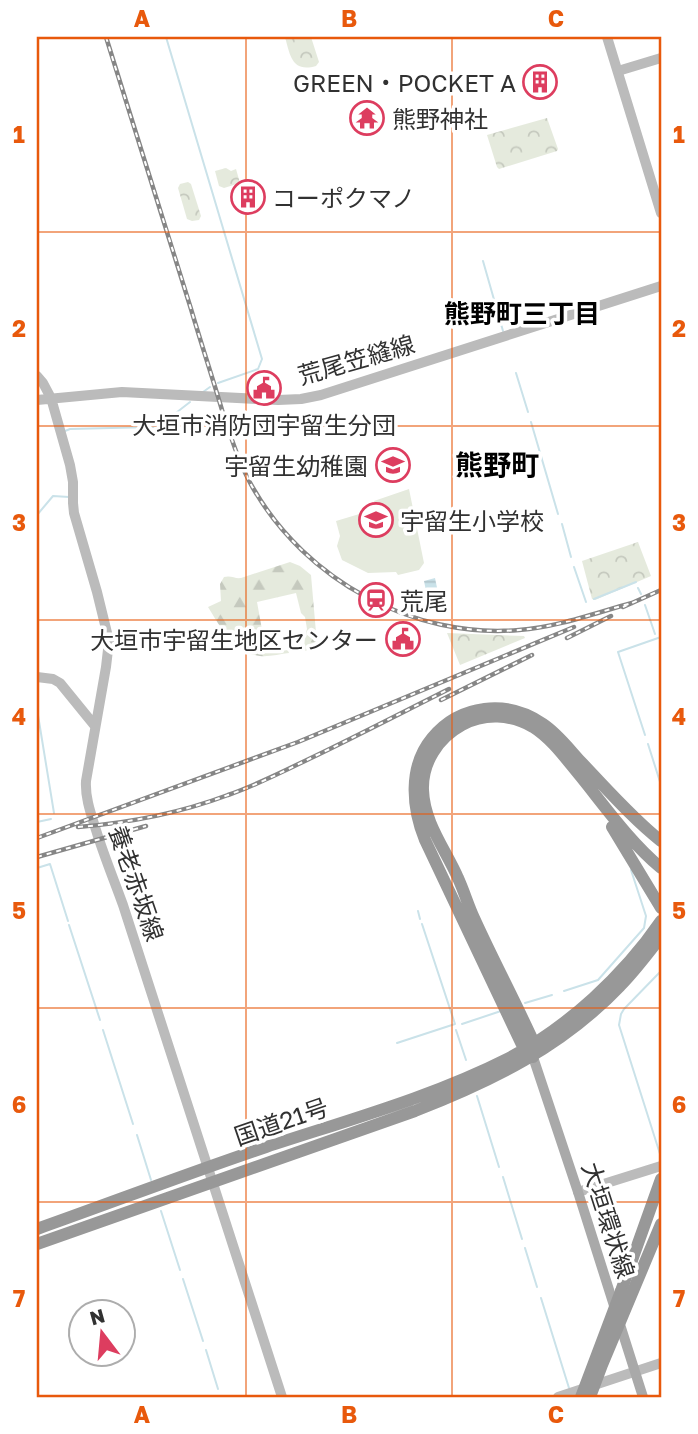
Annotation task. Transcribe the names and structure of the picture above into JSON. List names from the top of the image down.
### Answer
{
  "streets": {
    "highway": ["国道21号"],
    "main road": ["荒尾笠縫線", "養老赤坂線", "大垣環状線"]
  },
  "crossings": [
    ["荒尾笠縫線", "養老赤坂線"],
    ["養老赤坂線", "国道21号"],
    ["国道21号", "大垣環状線"]
  ],
  "districts": ["熊野町三丁目", "熊野町"],
  "places": {
    "building": ["GREEN・POCKET A", "コーポクマノ"],
    "temple": ["熊野神社"],
    "public building": ["大垣市消防団宇留生分団", "大垣市宇留生地区センター"],
    "school or university": ["宇留生幼稚園", "宇留生小学校"],
    "station": ["荒尾"]
  },
  "north": "top",
  "grid": {
    "columns": ["A", "B", "C"],
    "rows": [
      "1",
      "2",
      "3",
      "4",
      "5",
      "6",
      "7"
    ]
  }
}
